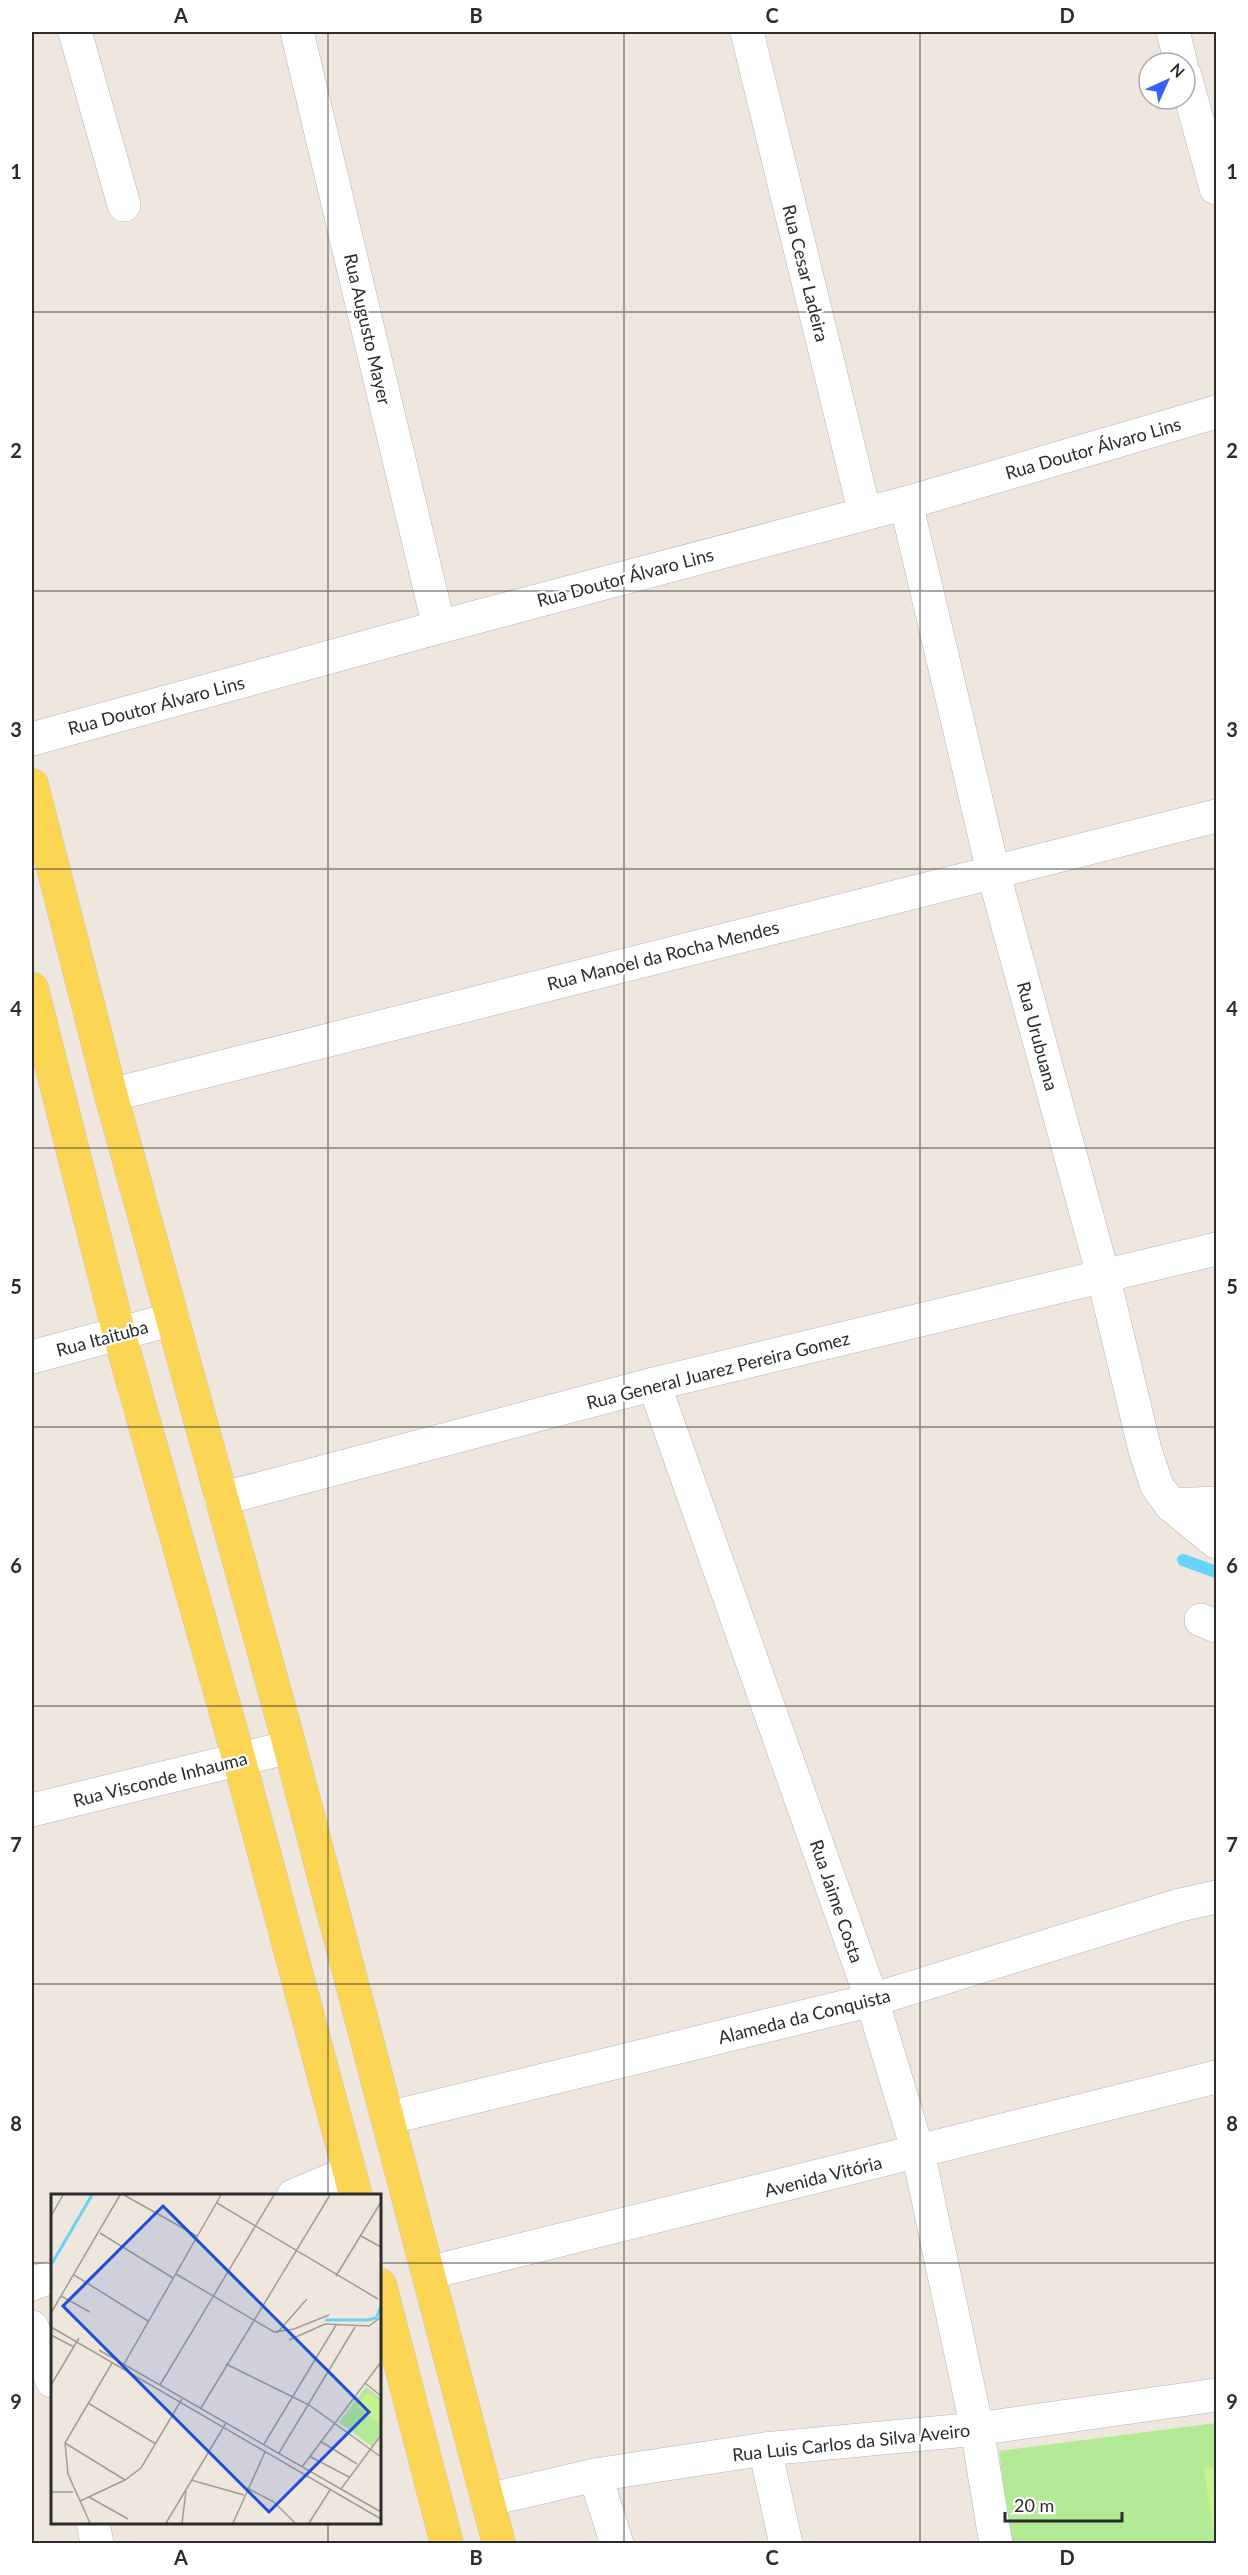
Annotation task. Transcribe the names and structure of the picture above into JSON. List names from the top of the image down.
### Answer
{
  "streets": {
    "street": [
      "Rua Cesar Ladeira",
      "Rua Augusto Mayer",
      "Rua Doutor Álvaro Lins",
      "Rua Manoel da Rocha Mendes",
      "Rua Urubuana",
      "Rua Itaituba",
      "Rua General Juarez Pereira Gomez",
      "Rua Visconde Inhauma",
      "Rua Jaime Costa",
      "Alameda da Conquista",
      "Avenida Vitória",
      "Rua Luis Carlos da Silva Aveiro"
    ]
  },
  "crossings": [
    ["Rua Cesar Ladeira", "Rua Doutor Álvaro Lins"],
    ["Rua Augusto Mayer", "Rua Doutor Álvaro Lins"],
    ["Rua Doutor Álvaro Lins", "Rua Urubuana"],
    ["Rua Manoel da Rocha Mendes", "Rua Urubuana"],
    ["Rua Urubuana", "Rua General Juarez Pereira Gomez"],
    ["Rua General Juarez Pereira Gomez", "Rua Jaime Costa"],
    ["Rua Jaime Costa", "Alameda da Conquista"],
    ["Rua Jaime Costa", "Avenida Vitória"],
    ["Rua Jaime Costa", "Rua Luis Carlos da Silva Aveiro"]
  ],
  "scale_bar": "20 m",
  "north": "top right",
  "grid": {
    "columns": [
      "A",
      "B",
      "C",
      "D"
    ],
    "rows": [
      "1",
      "2",
      "3",
      "4",
      "5",
      "6",
      "7",
      "8",
      "9"
    ]
  }
}
